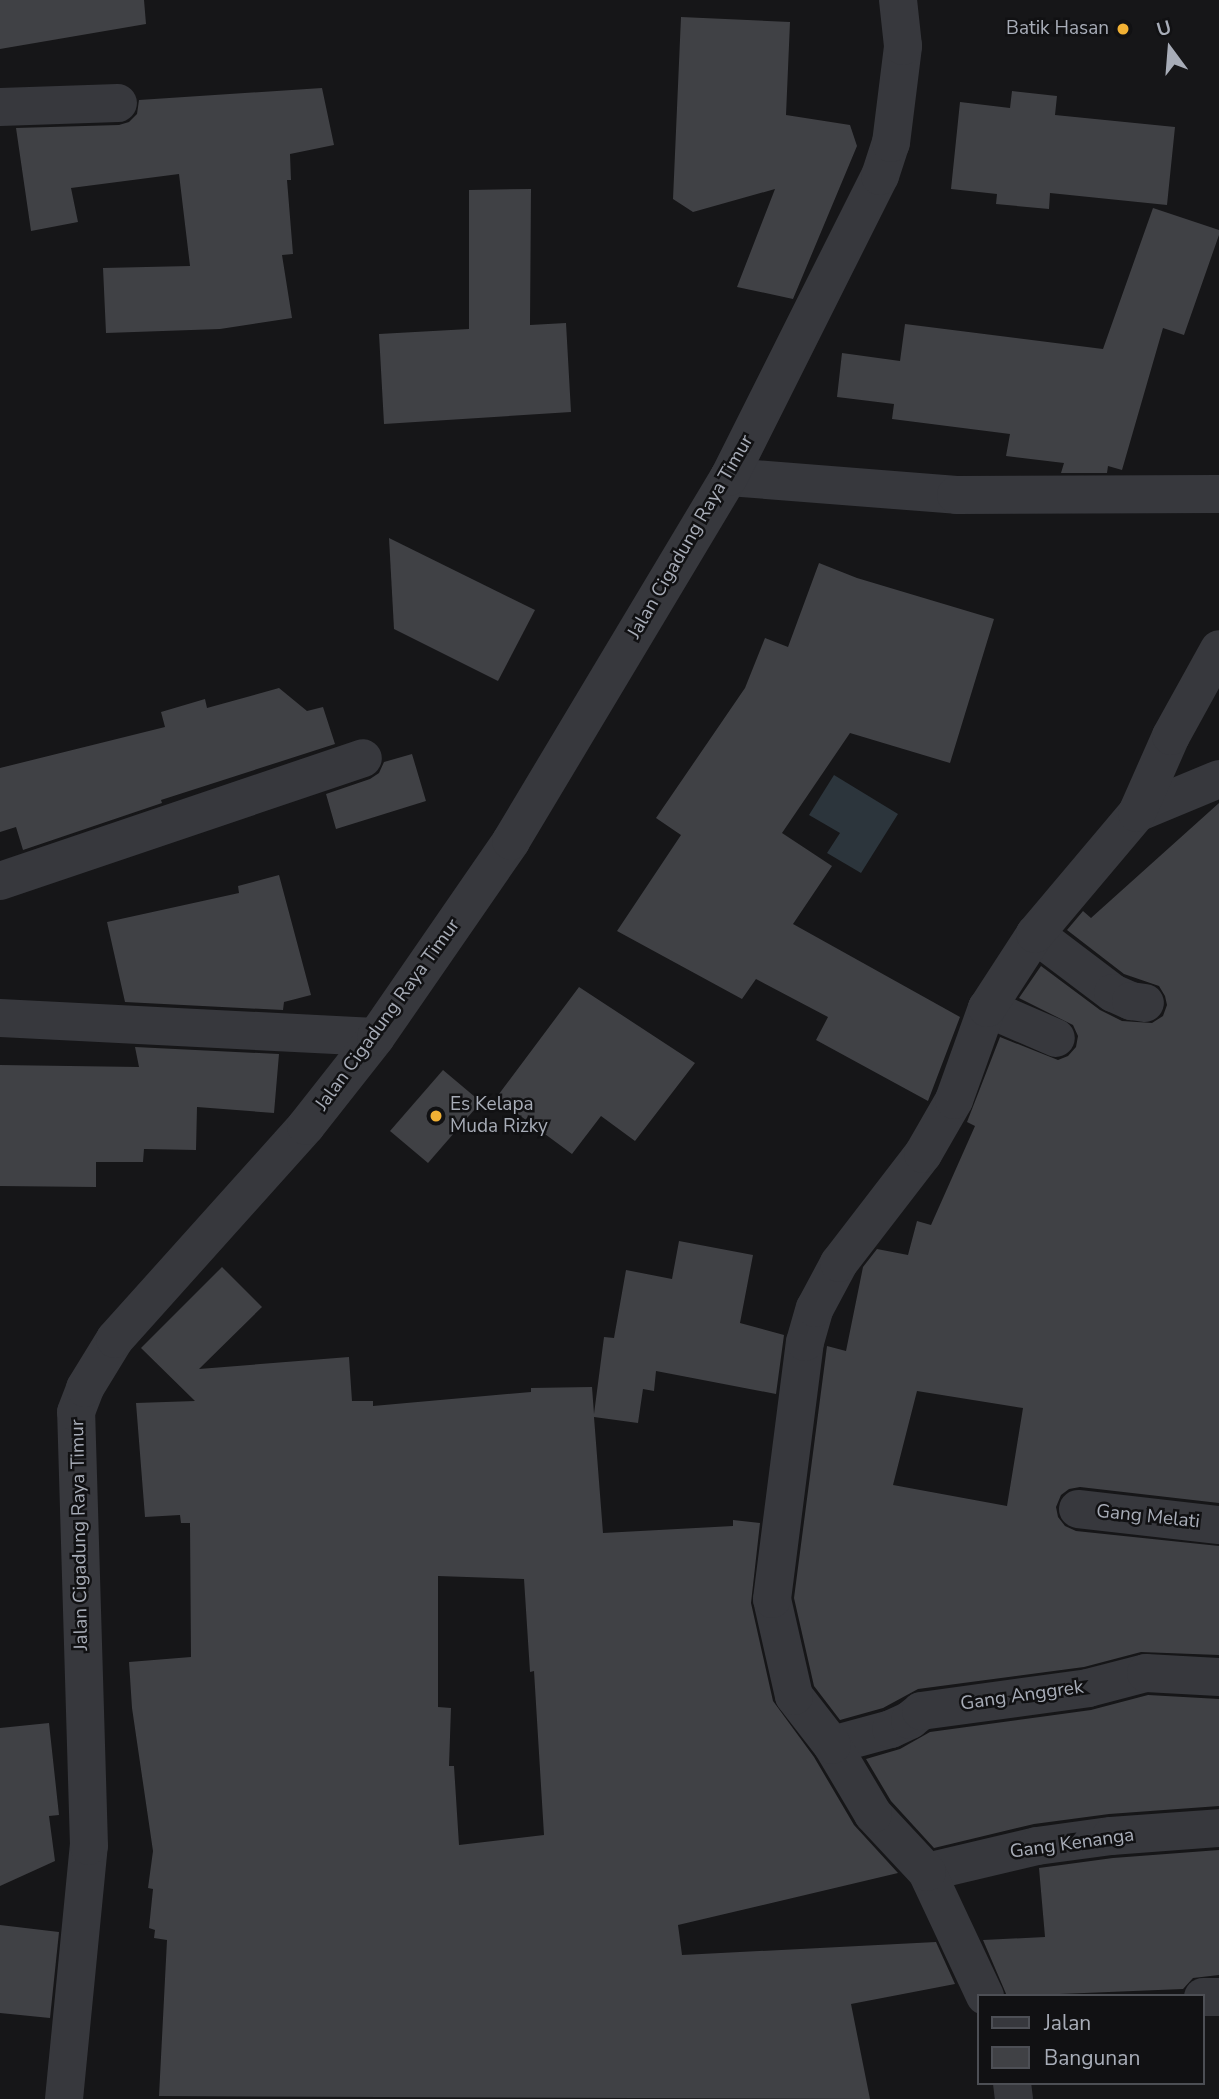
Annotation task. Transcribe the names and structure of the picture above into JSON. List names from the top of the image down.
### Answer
{
  "streets": {
    "street": [
      "Jalan Cigadung Raya Timur",
      "Gang Melati",
      "Gang Anggrek",
      "Gang Kenanga"
    ]
  },
  "places": ["Batik Hasan", "Es Kelapa Muda Rizky"],
  "legend": ["Jalan", "Bangunan"],
  "north": "top"
}
